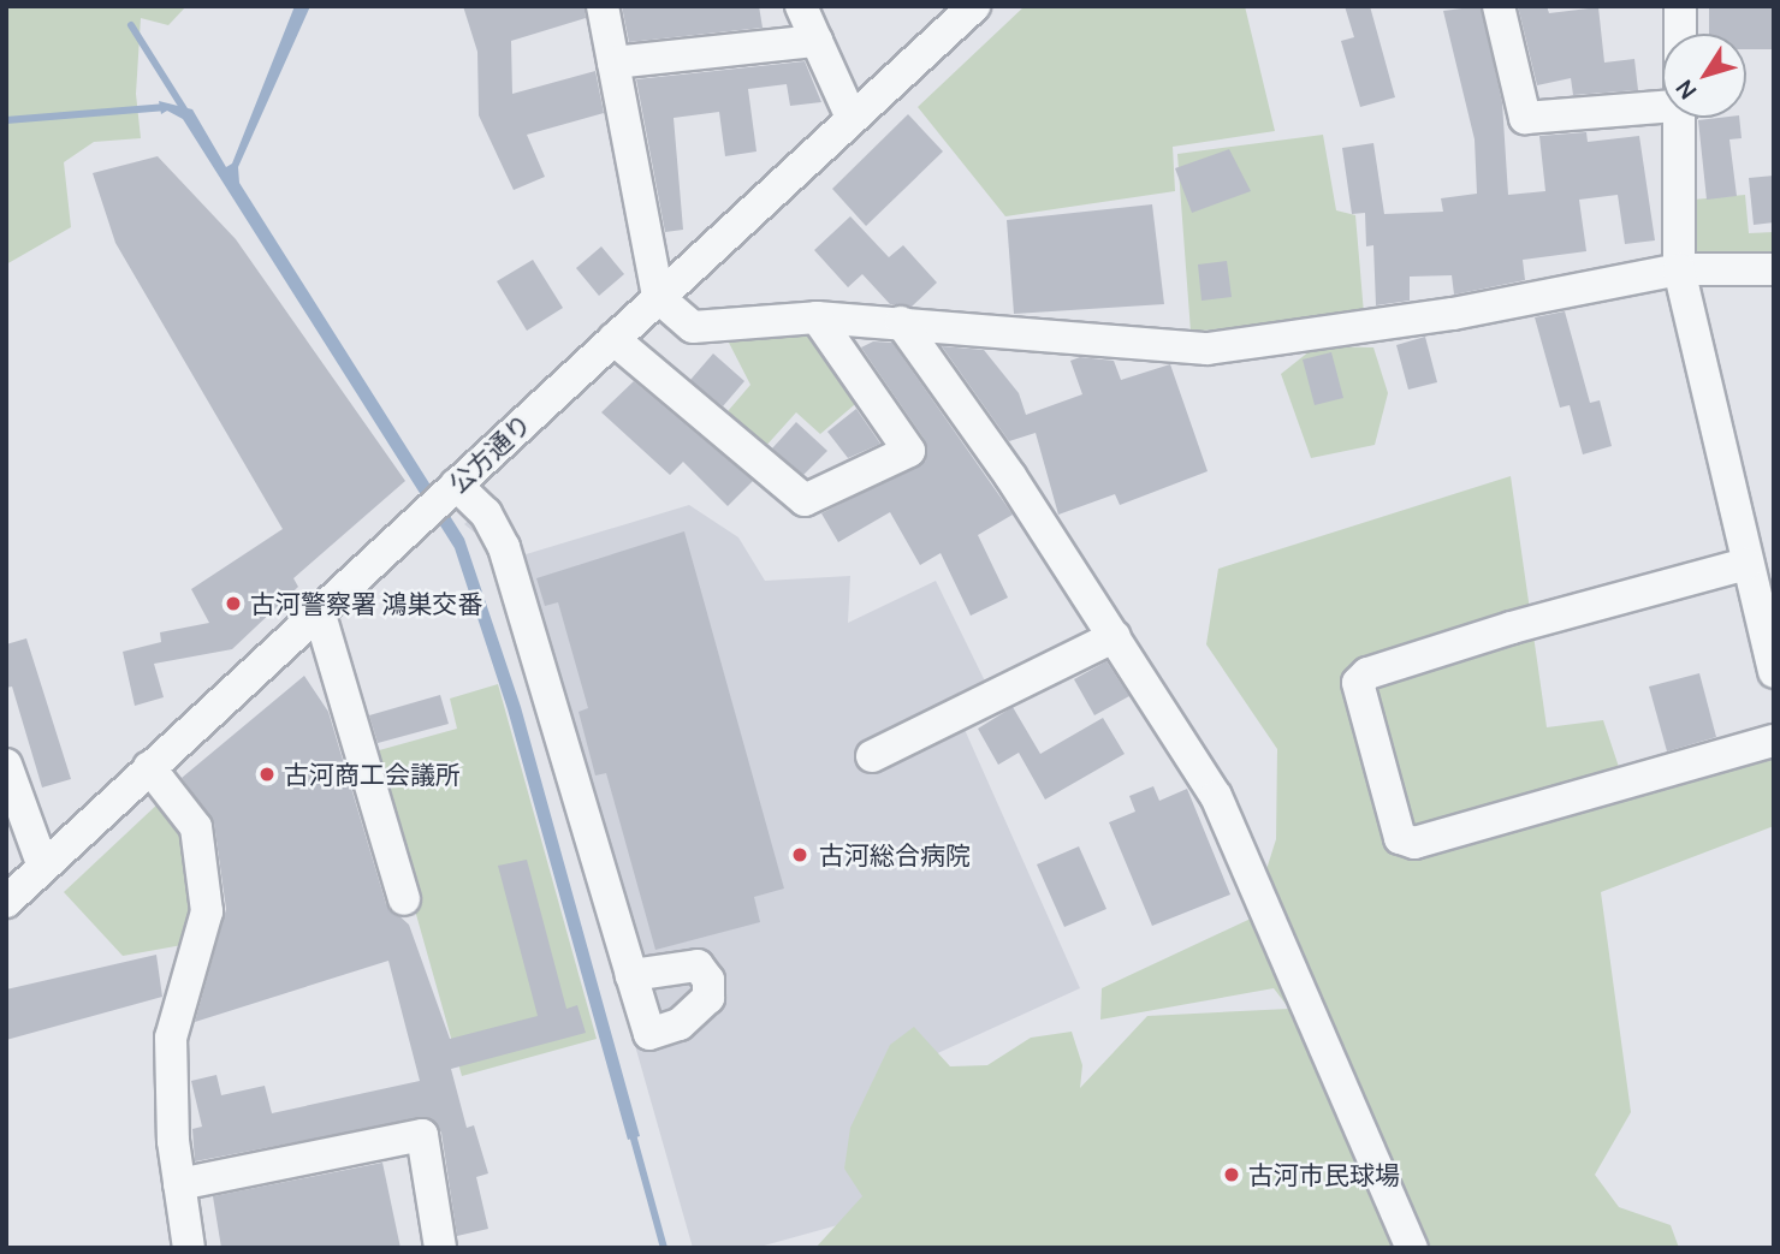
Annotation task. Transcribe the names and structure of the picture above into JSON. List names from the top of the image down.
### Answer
{
  "streets": {
    "street": ["公方通り"]
  },
  "places": [
    "古河警察署 鴻巣交番",
    "古河商工会議所",
    "古河総合病院",
    "古河市民球場"
  ],
  "north": "bottom left"
}
